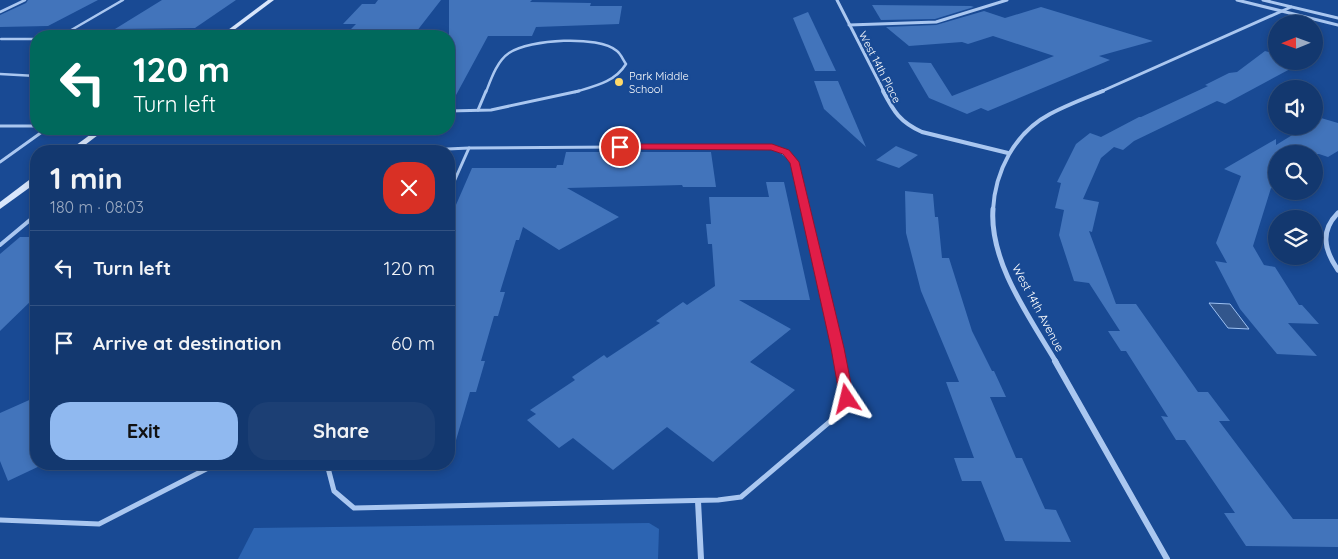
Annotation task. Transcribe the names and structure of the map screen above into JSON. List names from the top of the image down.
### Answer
{
  "streets": {
    "street": ["West 14th Place", "West 14th Avenue"]
  },
  "crossings": [
    ["West 14th Place", "West 14th Avenue"]
  ],
  "places": ["Park Middle School"],
  "north": "left",
  "page": {
    "turn": ["120 m", "Turn left"],
    "heading": ["1 min", "180 m · 08:03"],
    "list": [
      {
        "name": "Turn left",
        "value": "120 m"
      },
      {
        "name": "Arrive at destination",
        "value": "60 m"
      }
    ],
    "buttons": ["Exit", "Share"]
  }
}
